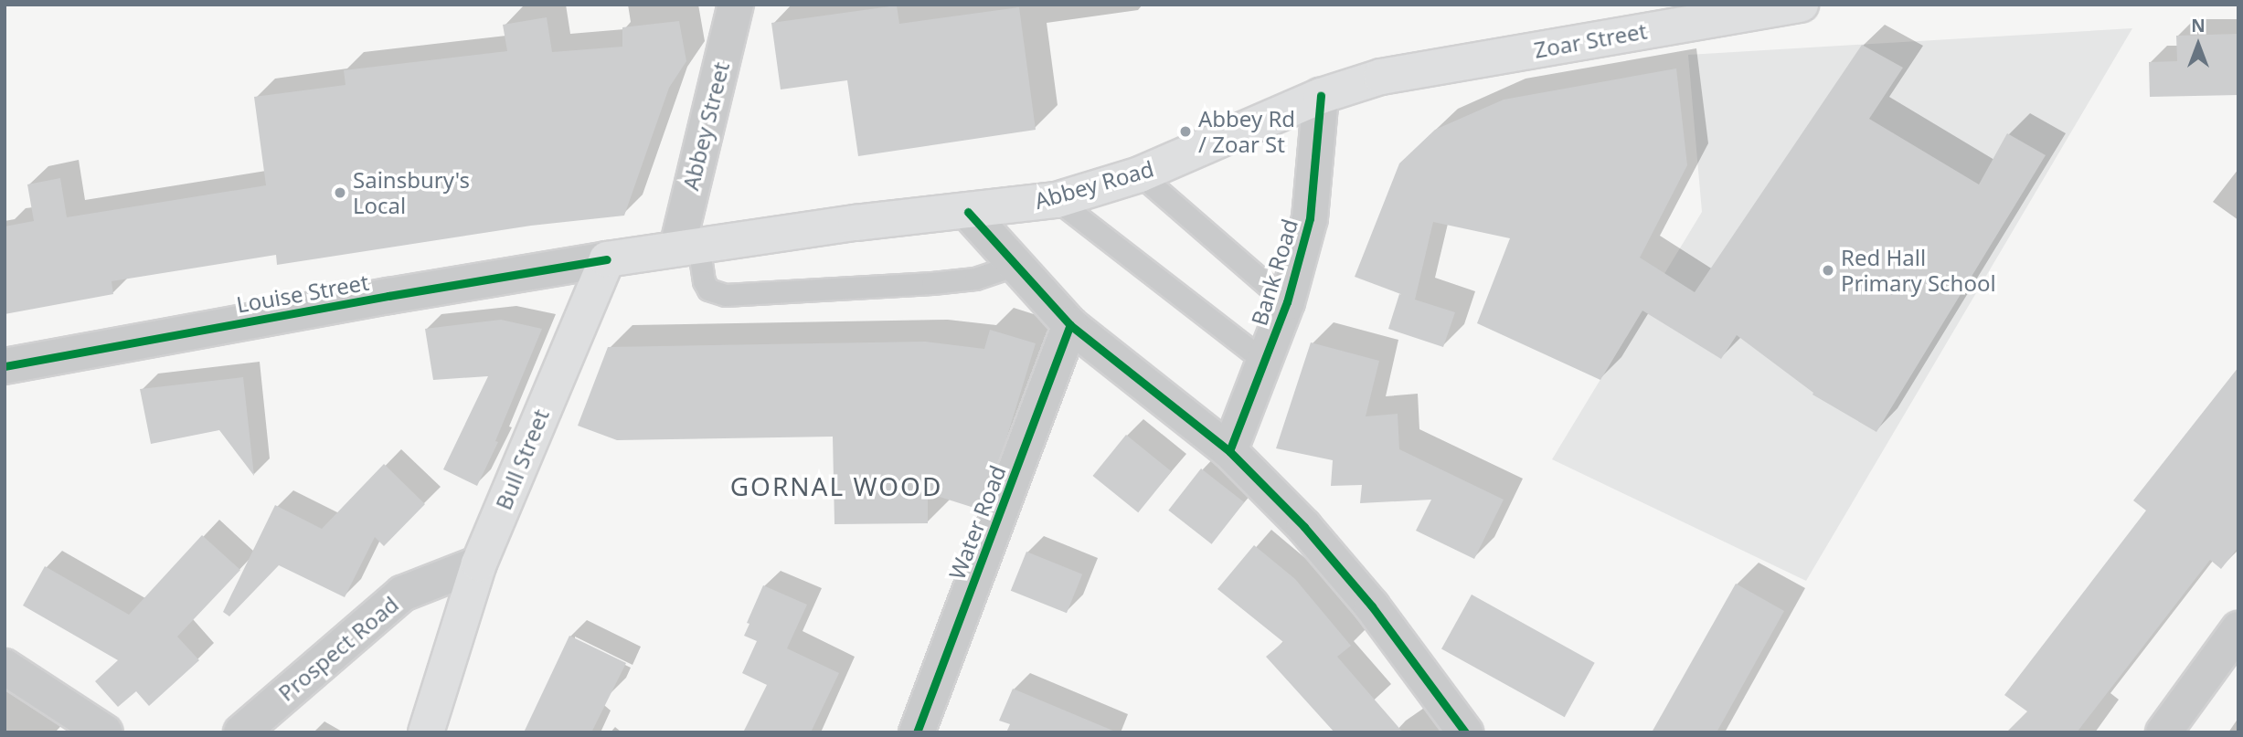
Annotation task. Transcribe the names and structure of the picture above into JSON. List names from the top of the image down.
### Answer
{
  "streets": {
    "main road": ["Zoar Street", "Abbey Road", "Bull Street"],
    "street": [
      "Abbey Street",
      "Bank Road",
      "Louise Street",
      "Water Road",
      "Prospect Road"
    ]
  },
  "crossings": [
    ["Zoar Street", "Abbey Road"],
    ["Abbey Street", "Abbey Road"],
    ["Abbey Road", "Bank Road"],
    ["Louise Street", "Bull Street"],
    ["Bull Street", "Prospect Road"]
  ],
  "districts": ["GORNAL WOOD"],
  "places": ["Abbey Rd / Zoar St", "Sainsbury's Local", "Red Hall Primary School"],
  "north": "top"
}
